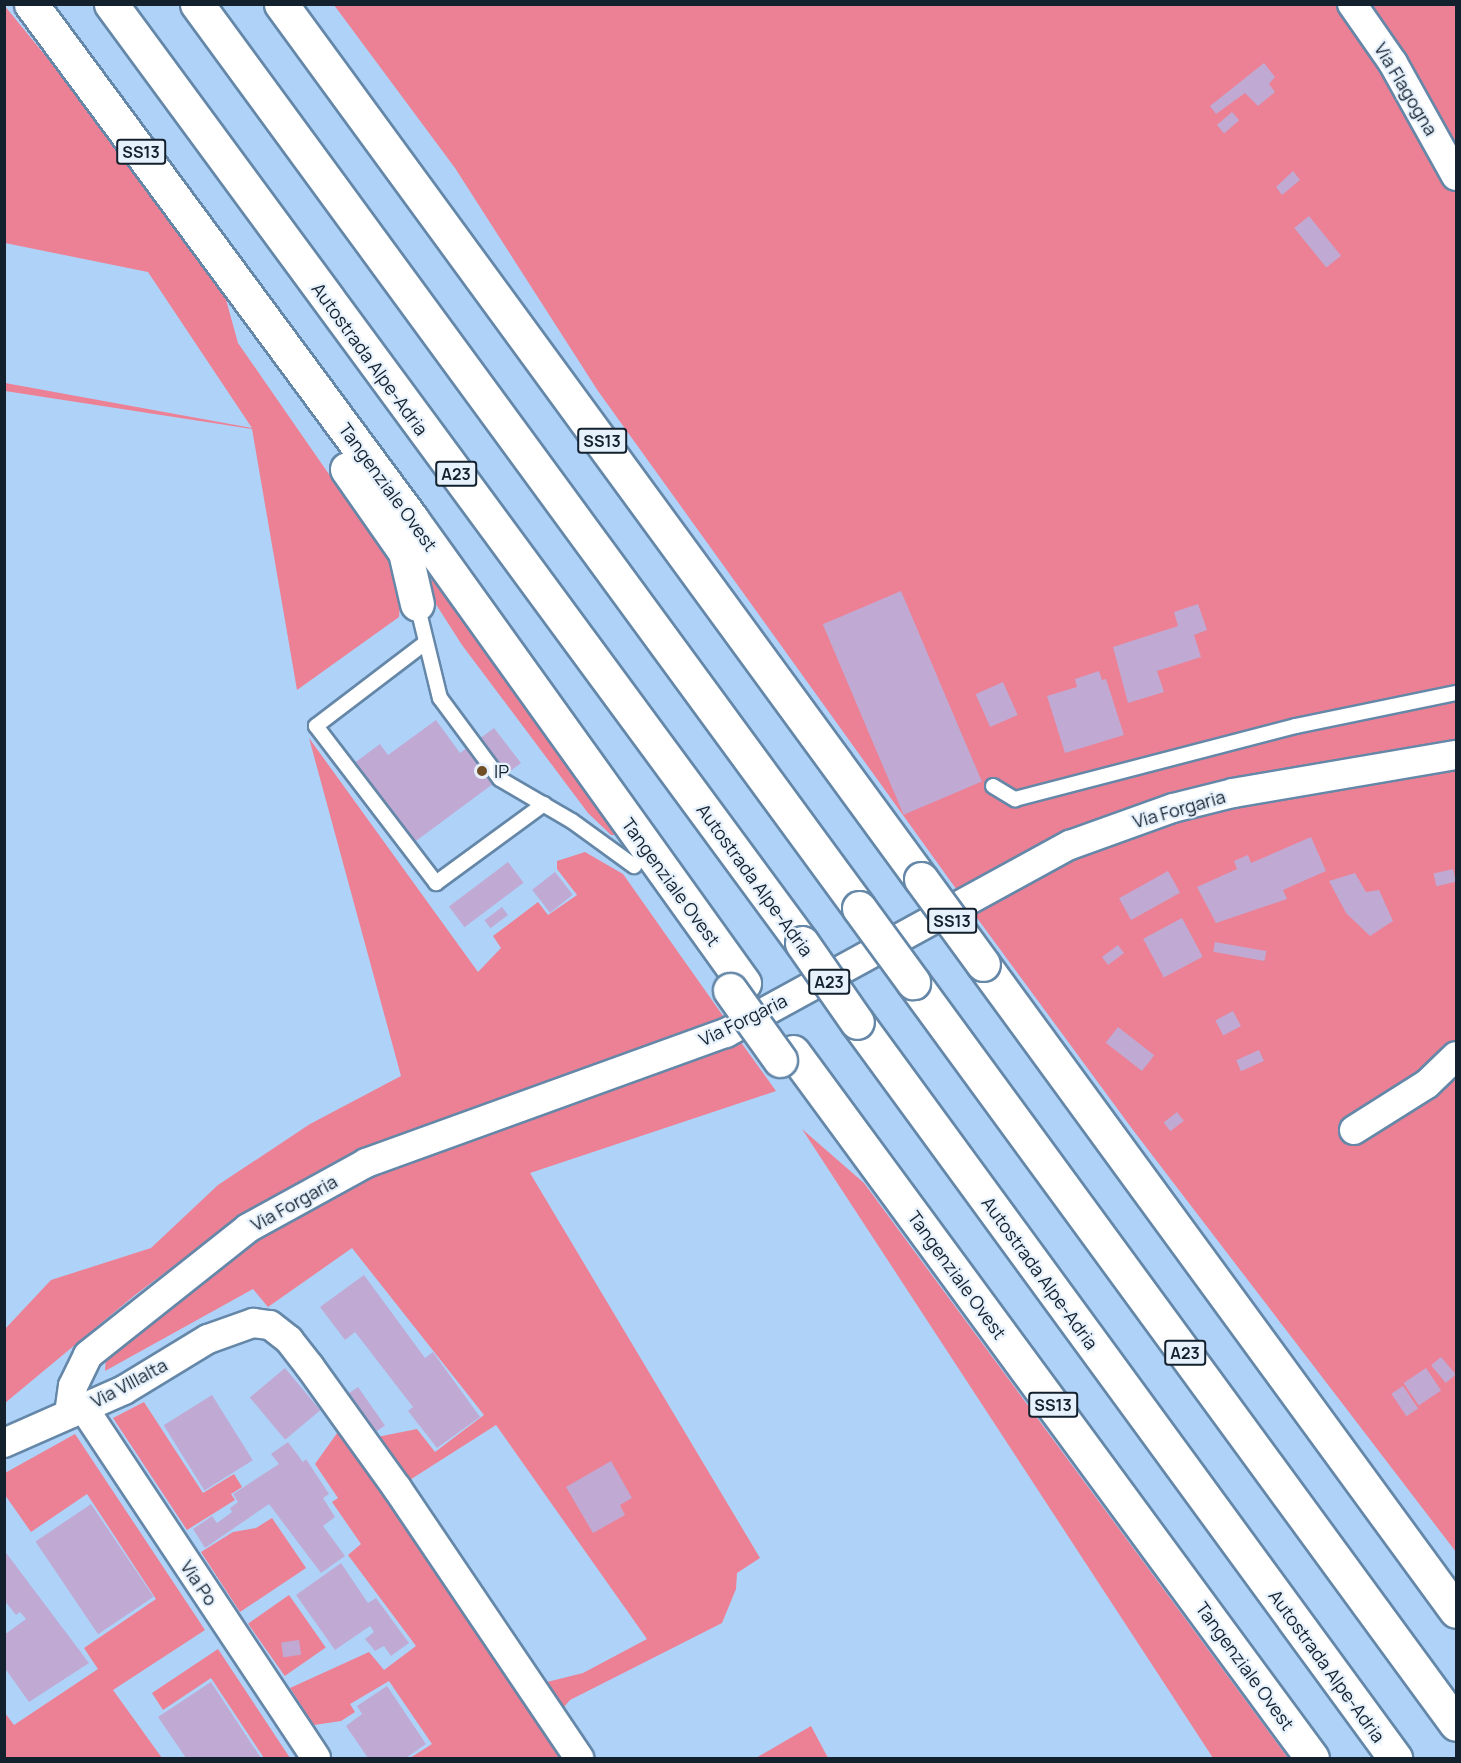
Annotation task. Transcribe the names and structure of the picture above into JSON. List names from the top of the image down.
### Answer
{
  "streets": {
    "highway": [
      "SS13",
      "Autostrada Alpe-Adria",
      "A23",
      "Tangenziale Ovest"
    ],
    "street": [
      "Via Flagogna",
      "Via Forgaria",
      "Via VIllalta",
      "Via Po"
    ]
  },
  "crossings": [
    ["Via Forgaria", "Via VIllalta"],
    ["Via Forgaria", "Via Po"],
    ["Via VIllalta", "Via Po"]
  ],
  "places": ["IP"]
}
